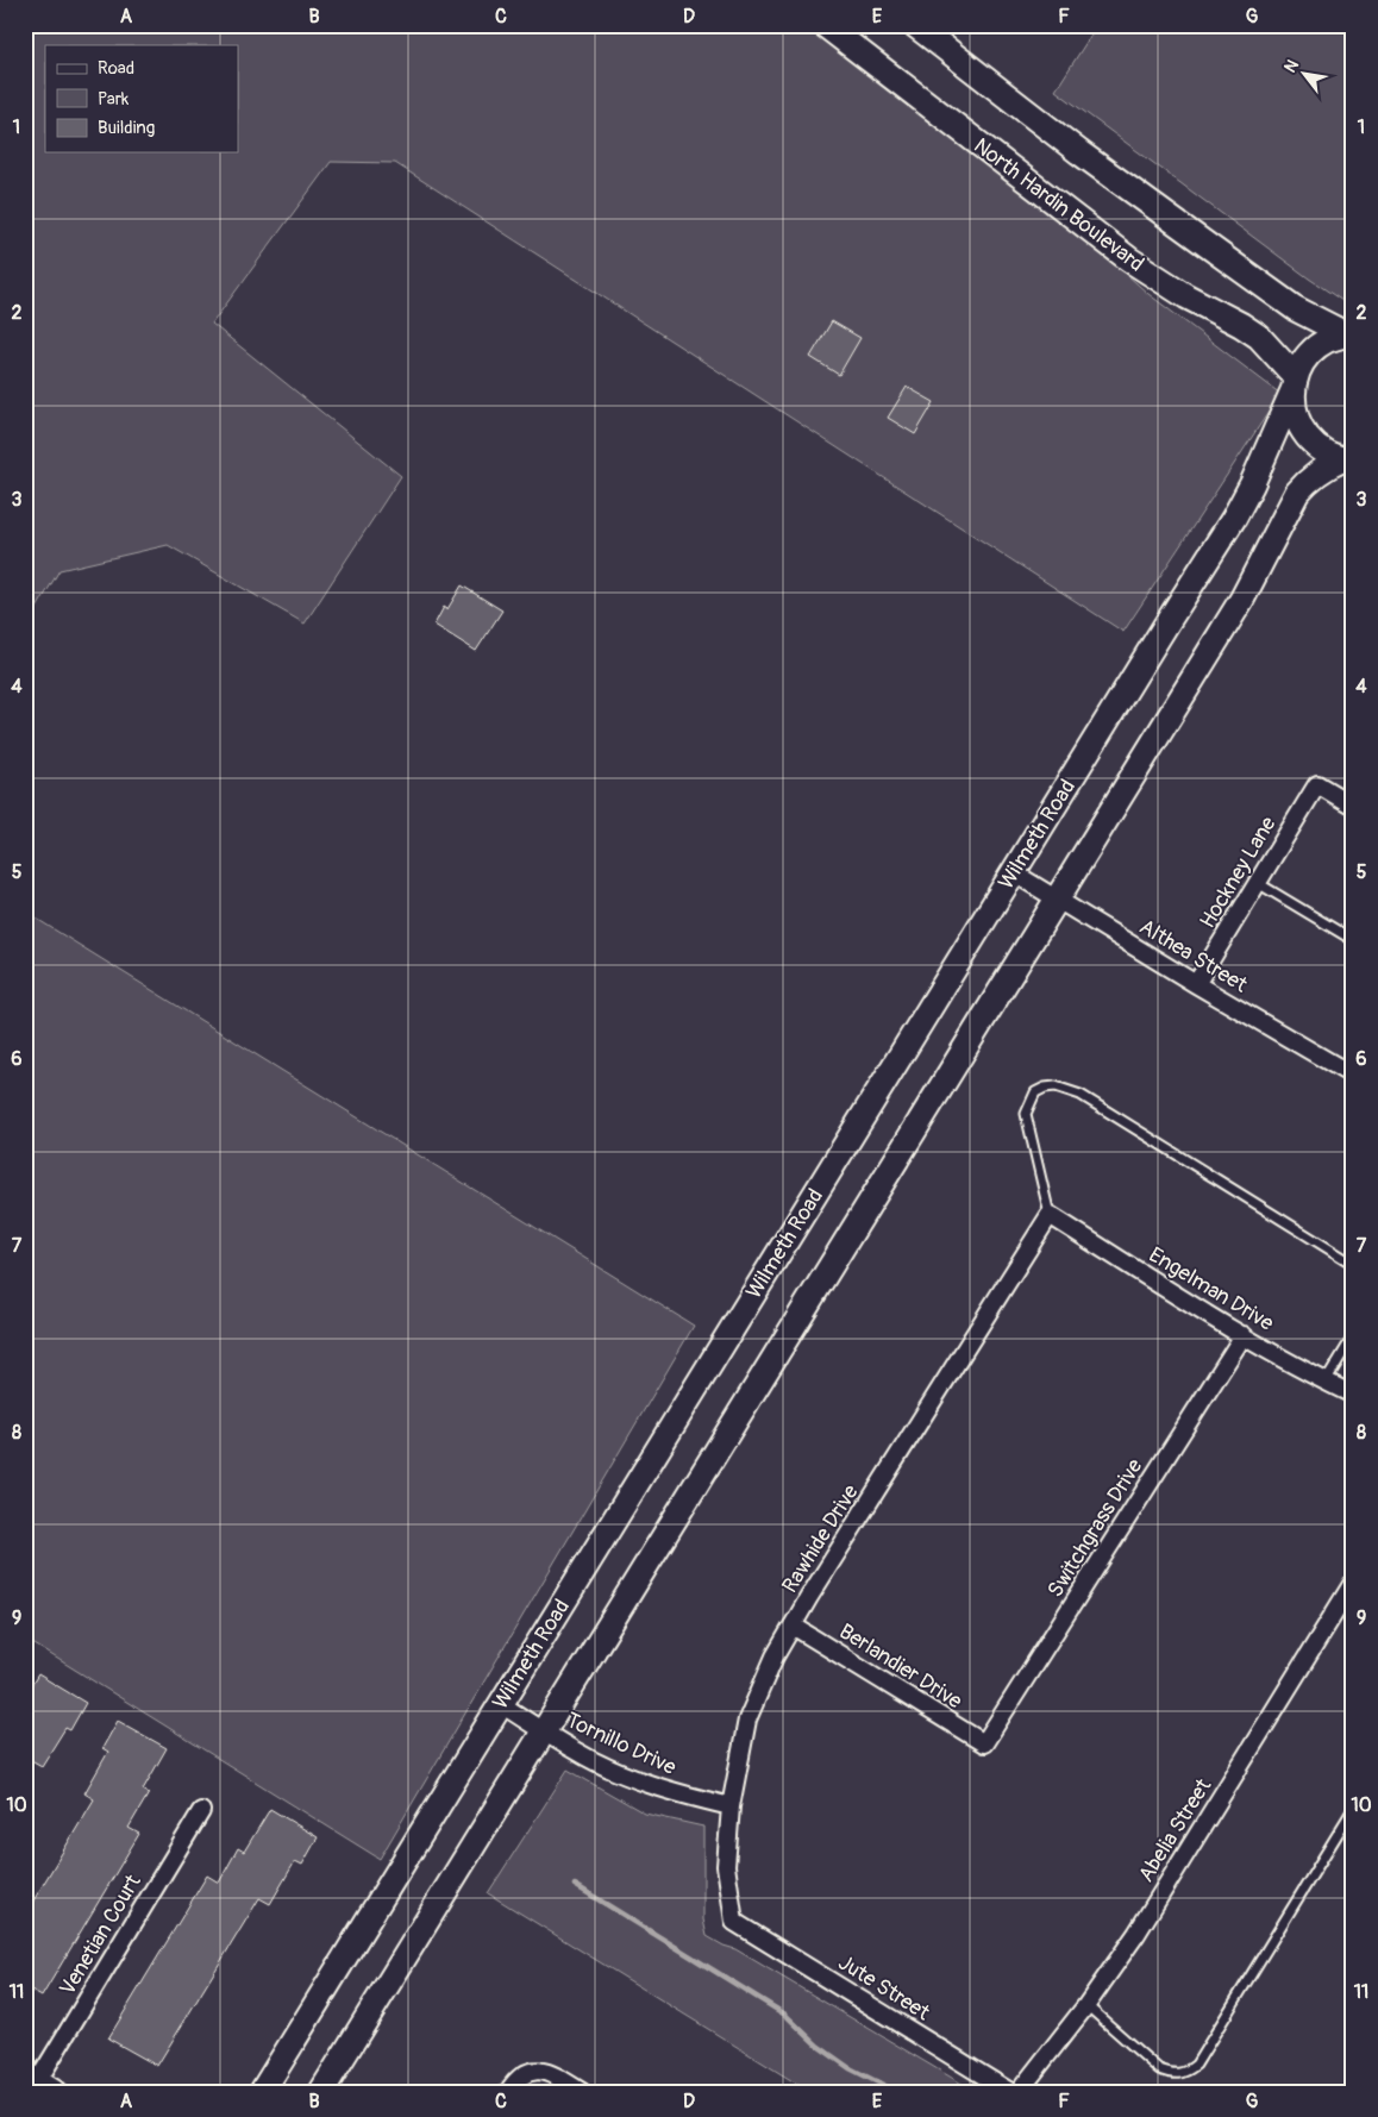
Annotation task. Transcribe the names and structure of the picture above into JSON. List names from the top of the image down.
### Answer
{
  "streets": {
    "street": [
      "North Hardin Boulevard",
      "Wilmeth Road",
      "Hockney Lane",
      "Althea Street",
      "Engelman Drive",
      "Switchgrass Drive",
      "Rawhide Drive",
      "Berlandier Drive",
      "Tornillo Drive",
      "Abelia Street",
      "Venetian Court",
      "Jute Street"
    ]
  },
  "crossings": [
    ["North Hardin Boulevard", "Wilmeth Road"],
    ["Wilmeth Road", "Althea Street"],
    ["Wilmeth Road", "Tornillo Drive"],
    ["Hockney Lane", "Althea Street"],
    ["Engelman Drive", "Switchgrass Drive"],
    ["Engelman Drive", "Rawhide Drive"],
    ["Switchgrass Drive", "Berlandier Drive"],
    ["Rawhide Drive", "Berlandier Drive"],
    ["Rawhide Drive", "Tornillo Drive"],
    ["Rawhide Drive", "Jute Street"]
  ],
  "legend": ["Road", "Park", "Building"],
  "north": "top left",
  "grid": {
    "columns": [
      "A",
      "B",
      "C",
      "D",
      "E",
      "F",
      "G"
    ],
    "rows": [
      "1",
      "2",
      "3",
      "4",
      "5",
      "6",
      "7",
      "8",
      "9",
      "10",
      "11"
    ]
  }
}
